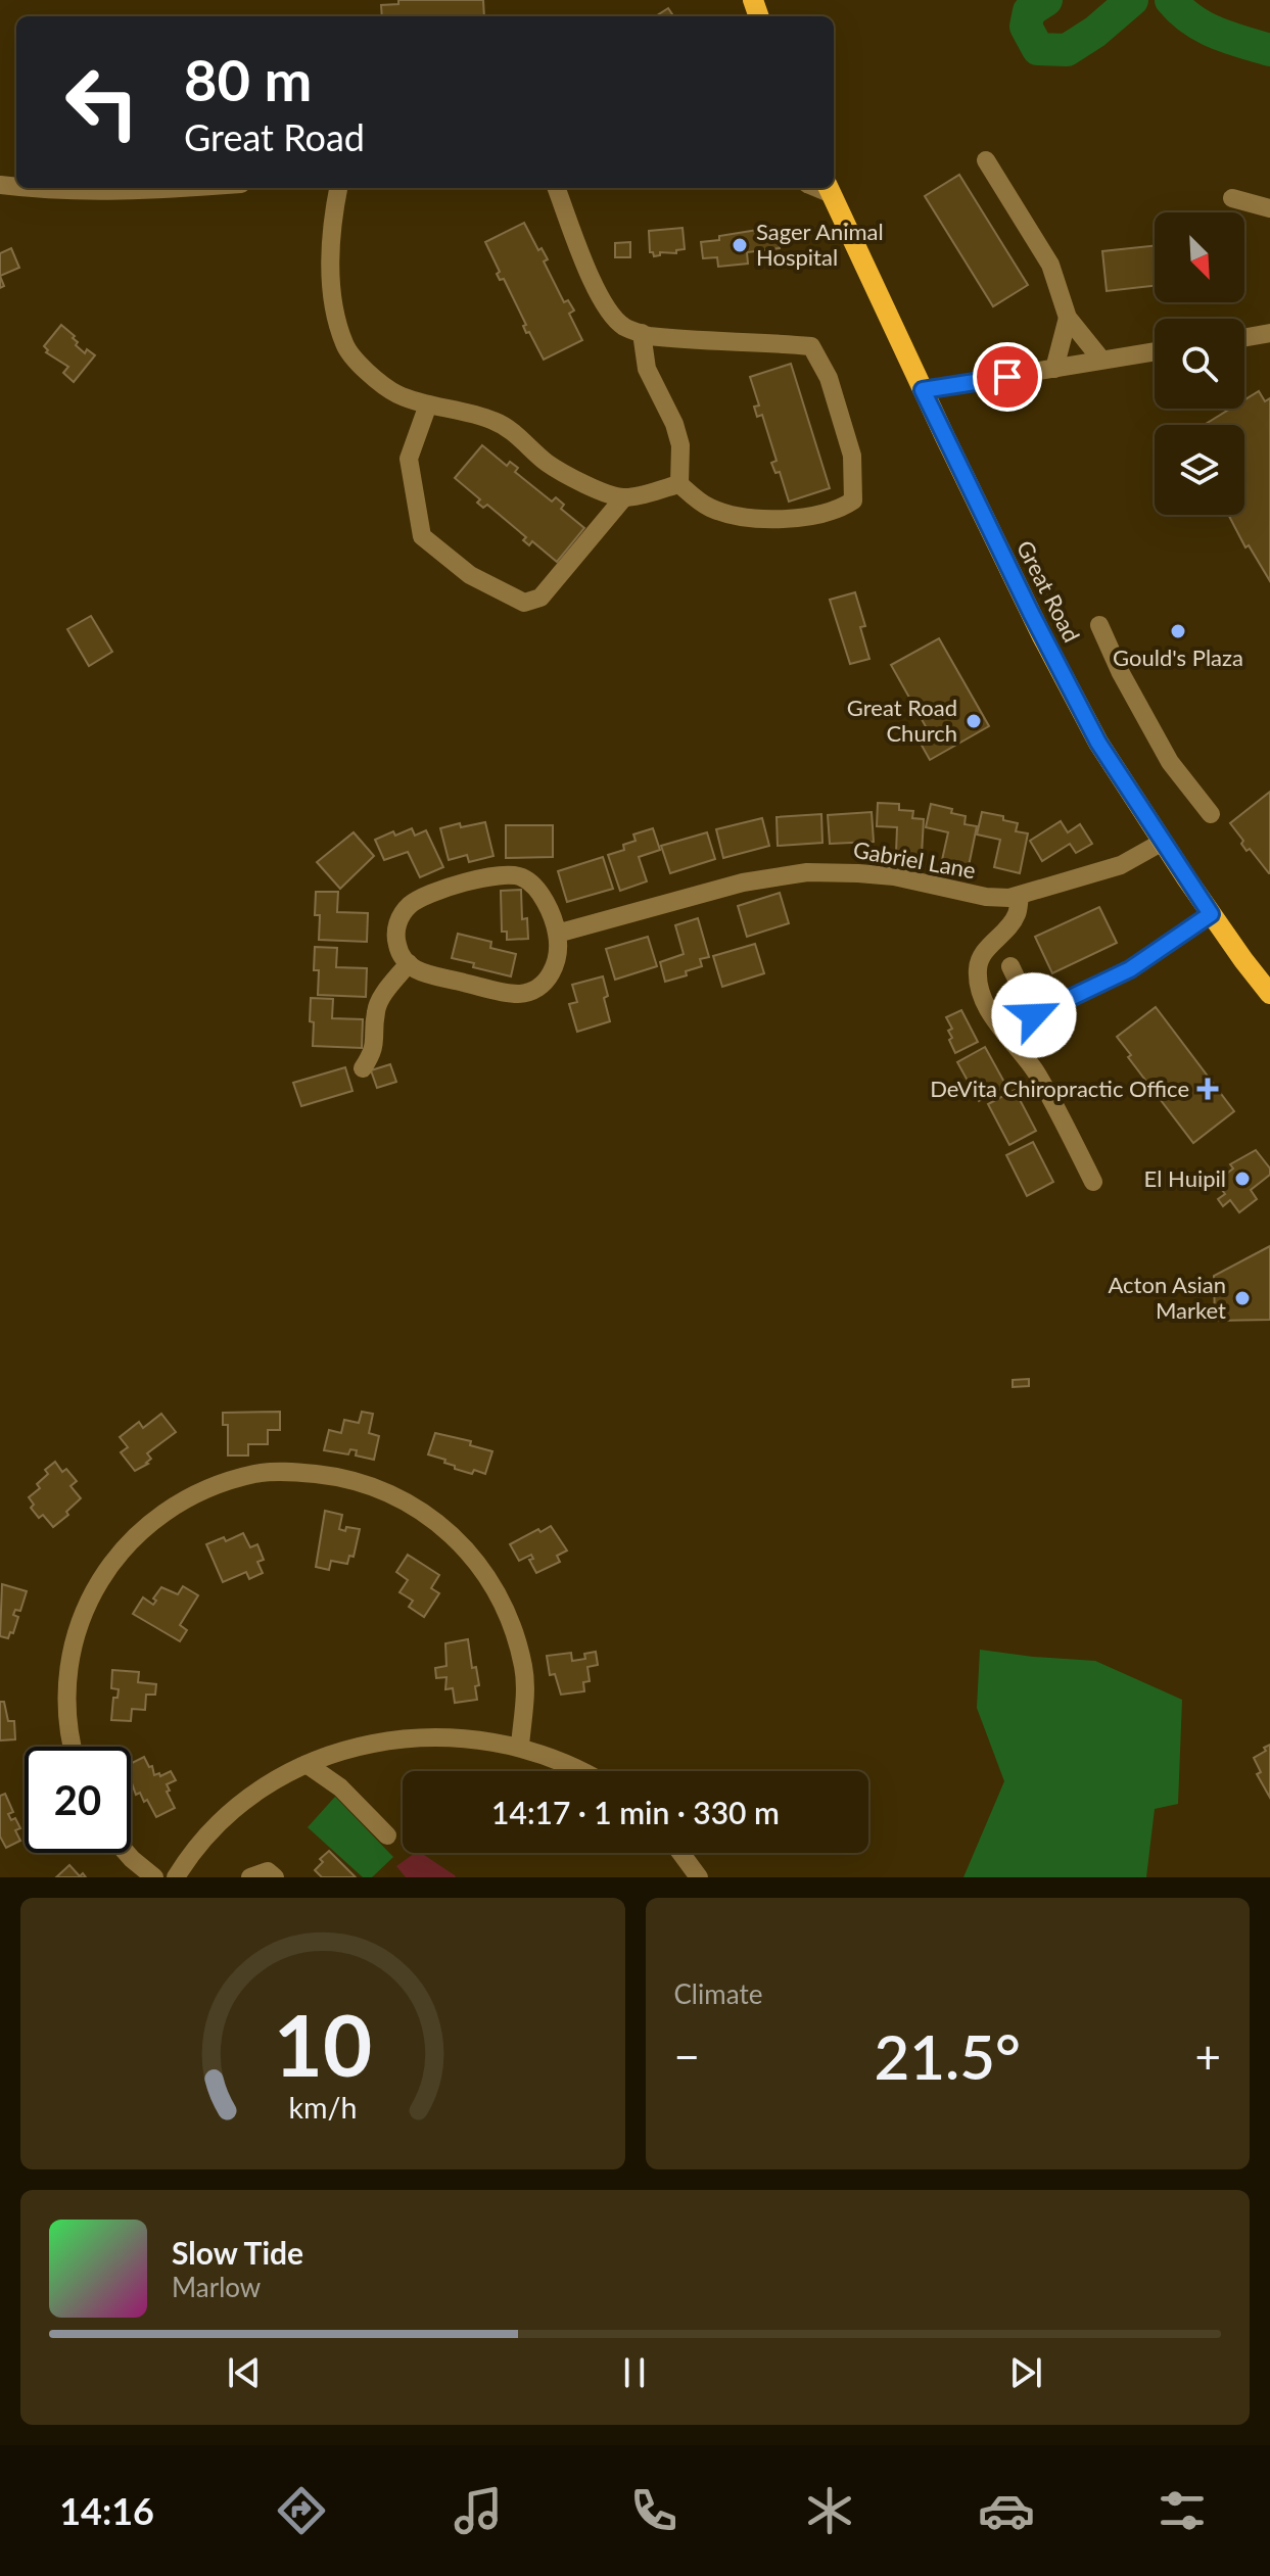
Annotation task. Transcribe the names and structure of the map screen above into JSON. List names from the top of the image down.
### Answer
{
  "streets": {
    "main road": ["Great Road"],
    "street": ["Gabriel Lane"]
  },
  "crossings": [
    ["Great Road", "Gabriel Lane"]
  ],
  "places": {
    "other": [
      "Sager Animal Hospital",
      "Gould's Plaza",
      "Great Road Church",
      "El Huipil",
      "Acton Asian Market"
    ],
    "health": ["DeVita Chiropractic Office"]
  },
  "north": "bottom right",
  "page": {
    "turn": ["80 m", "Great Road"],
    "limit": "20",
    "trip": "14:17 · 1 min · 330 m",
    "tile": "Climate",
    "heat": ["−", "21.5°", "+"],
    "song": ["Slow Tide", "Marlow"],
    "tabs": "14:16",
    "gauge": ["10", "km/h"]
  }
}
